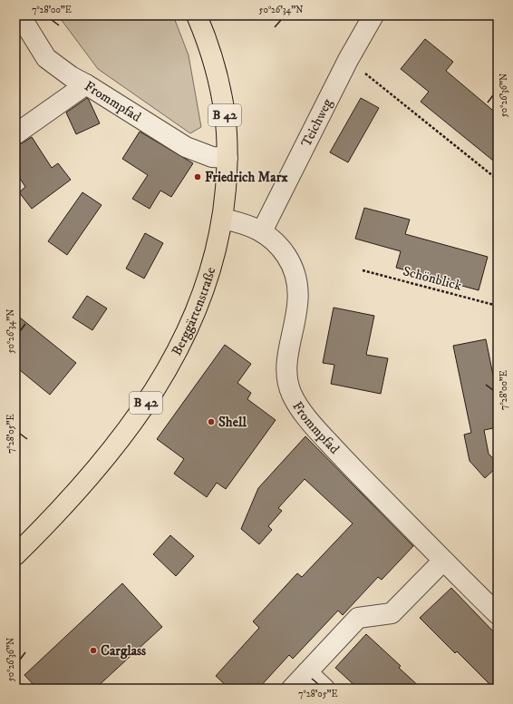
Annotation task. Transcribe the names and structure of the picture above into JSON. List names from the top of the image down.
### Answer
{
  "streets": {
    "main road": ["B 42", "Berggärtenstraße"],
    "street": ["Frommpfad", "Teichweg"],
    "path": ["Schönblick"]
  },
  "crossings": [
    ["Frommpfad", "Teichweg"],
    ["Frommpfad", "Berggärtenstraße"]
  ],
  "places": ["Friedrich Marx", "Shell", "Carglass"],
  "coordinates": [
    "7°28'00\"E",
    "50°26'34\"N",
    "50°26'36\"N",
    "7°28'05\"E"
  ]
}
